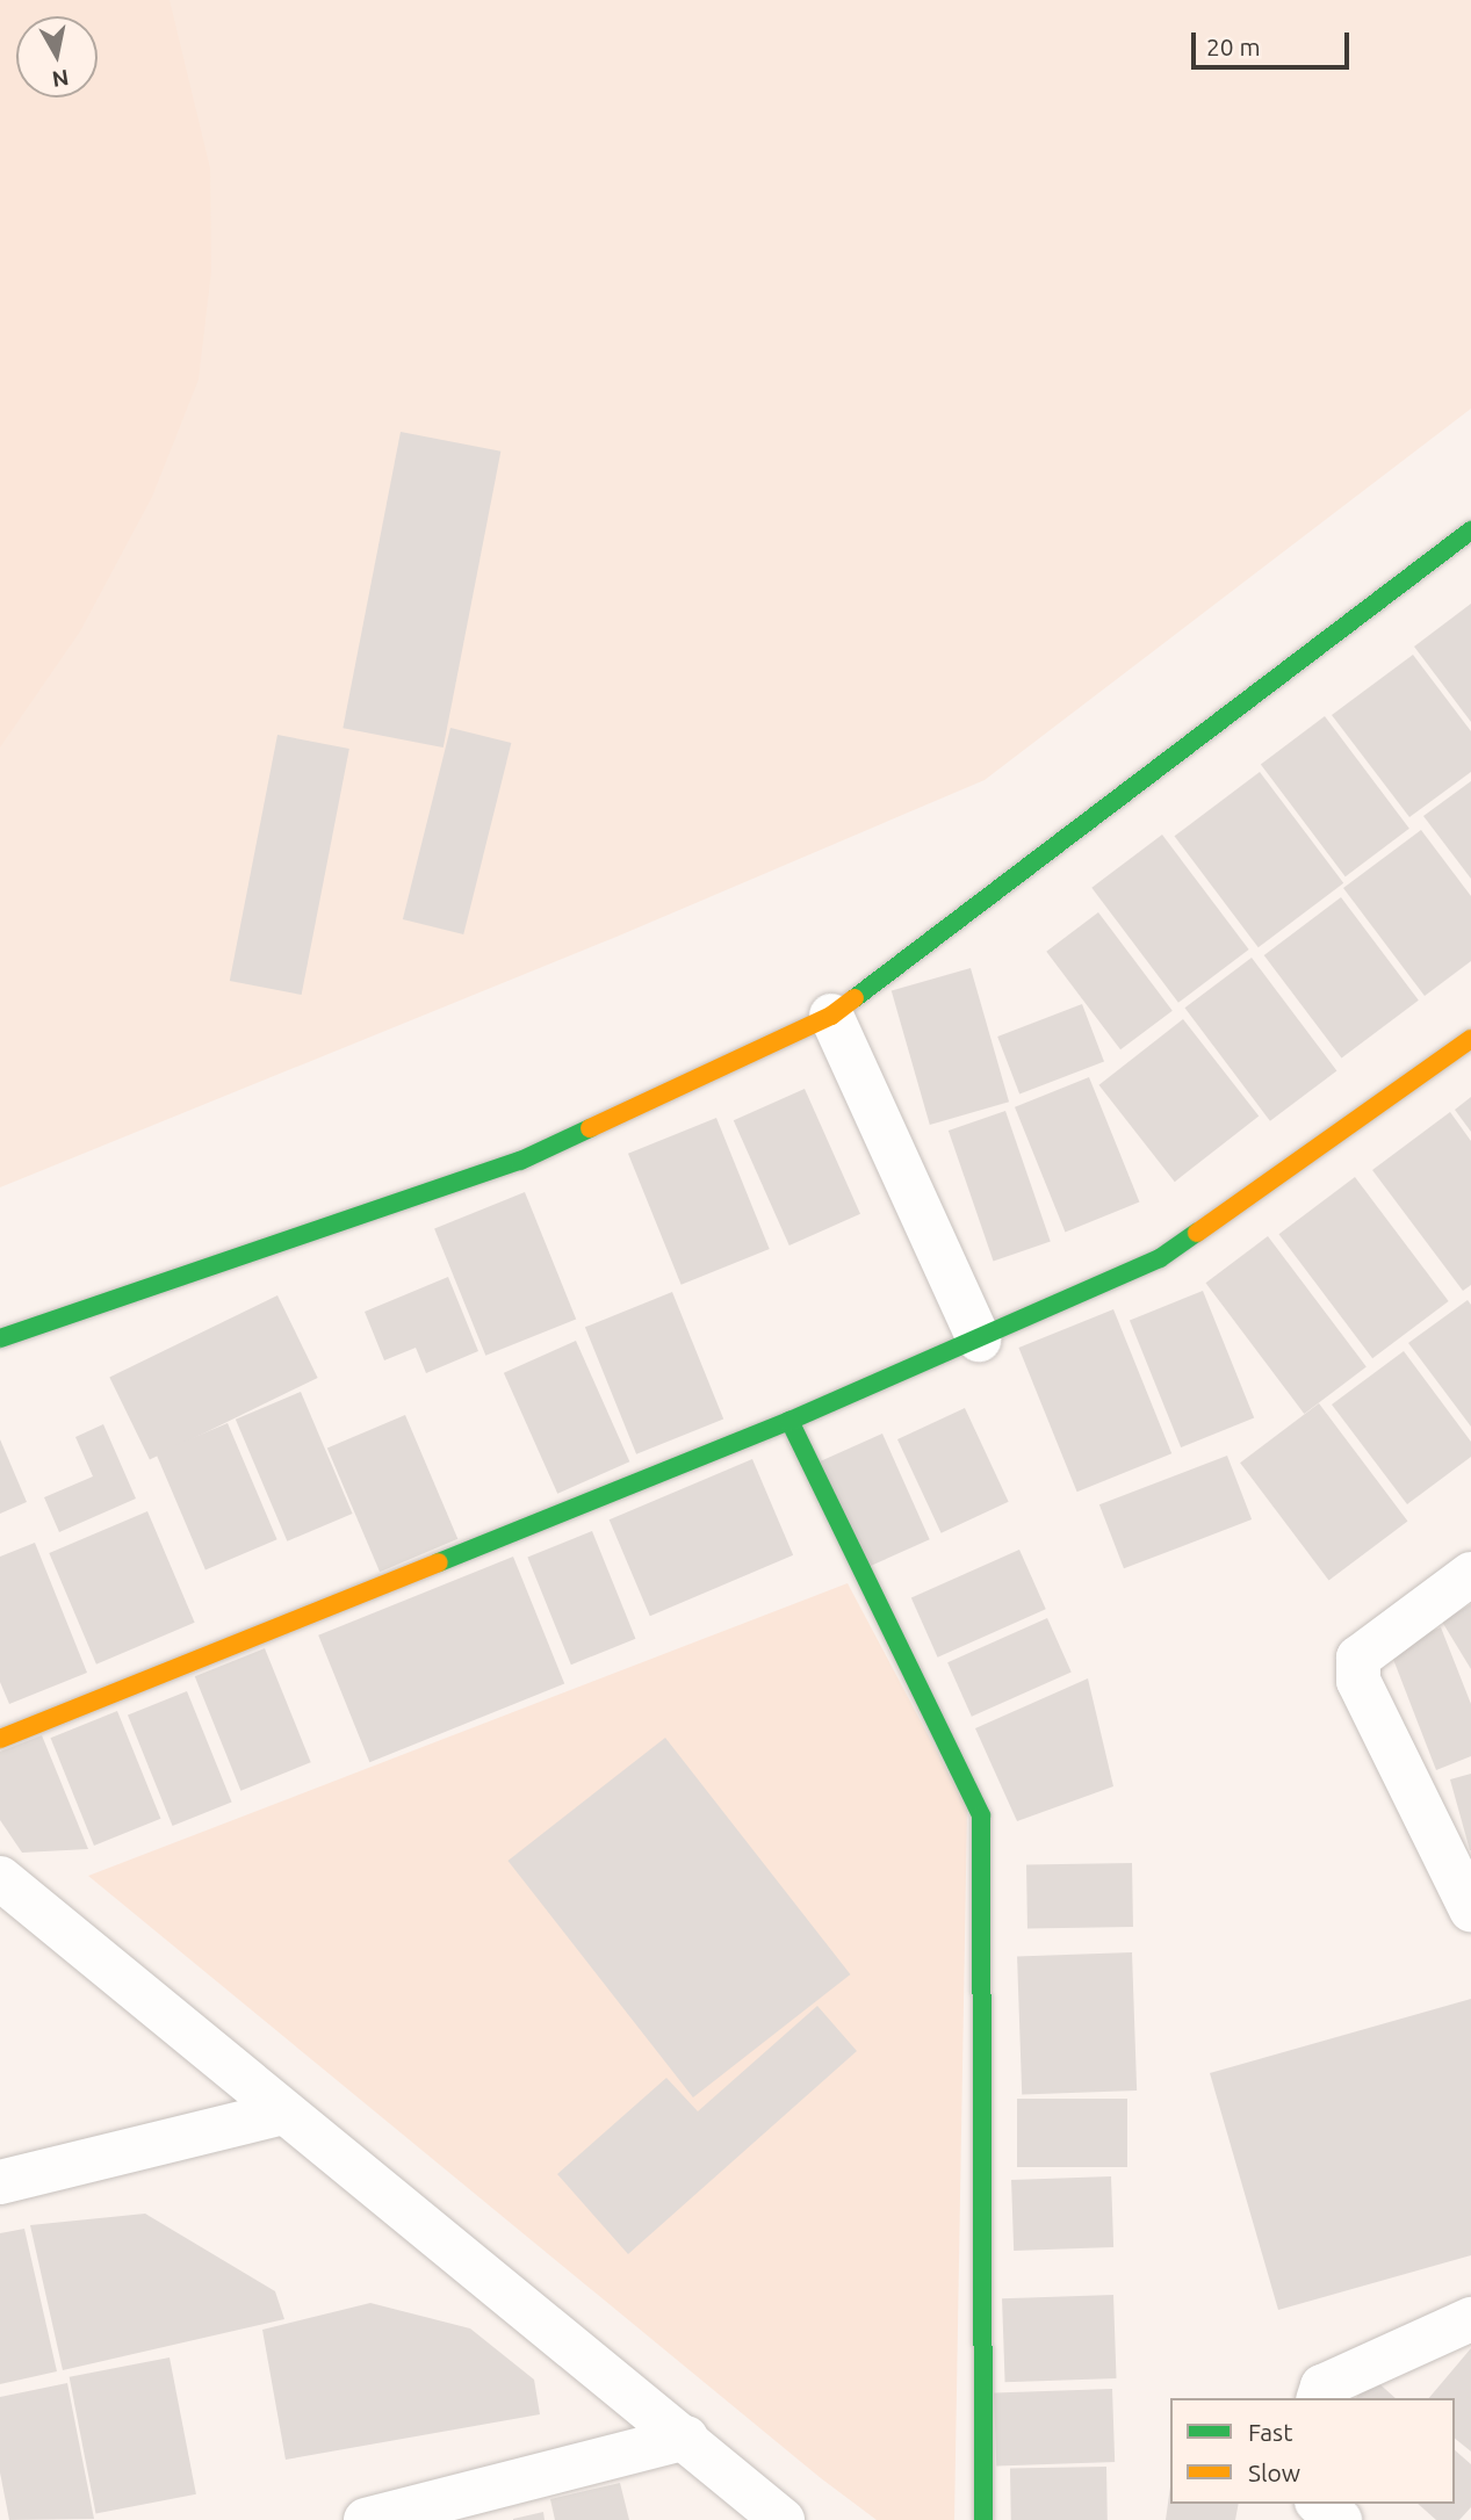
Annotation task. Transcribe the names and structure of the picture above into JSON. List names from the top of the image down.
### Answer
{
  "legend": ["Fast", "Slow"],
  "scale_bar": "20 m",
  "north": "bottom"
}
